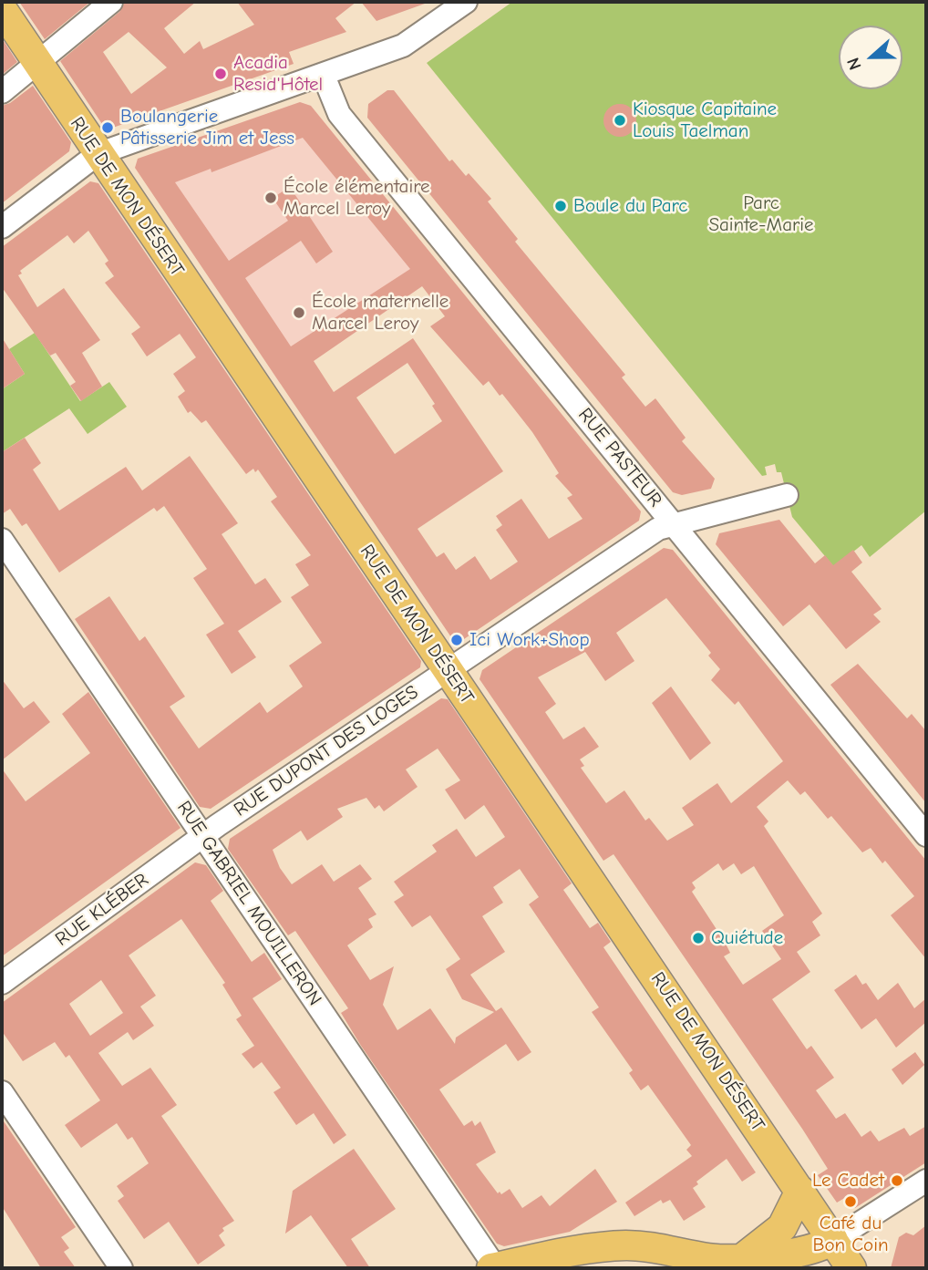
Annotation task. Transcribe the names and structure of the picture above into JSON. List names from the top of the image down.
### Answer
{
  "streets": {
    "main road": ["RUE DE MON DÉSERT"],
    "street": [
      "RUE PASTEUR",
      "RUE DUPONT DES LOGES",
      "RUE GABRIEL MOUILLERON",
      "RUE KLÉBER"
    ]
  },
  "crossings": [
    ["RUE DE MON DÉSERT", "RUE DUPONT DES LOGES"],
    ["RUE PASTEUR", "RUE DUPONT DES LOGES"],
    ["RUE DUPONT DES LOGES", "RUE GABRIEL MOUILLERON"],
    ["RUE DUPONT DES LOGES", "RUE KLÉBER"],
    ["RUE GABRIEL MOUILLERON", "RUE KLÉBER"]
  ],
  "parks": ["Parc Sainte-Marie"],
  "places": [
    "Acadia Resid'Hôtel",
    "Kiosque Capitaine Louis Taelman",
    "Boulangerie Pâtisserie Jim et Jess",
    "École élémentaire Marcel Leroy",
    "Boule du Parc",
    "École maternelle Marcel Leroy",
    "Ici Work+Shop",
    "Quiétude",
    "Le Cadet",
    "Café du Bon Coin"
  ],
  "north": "left"
}
